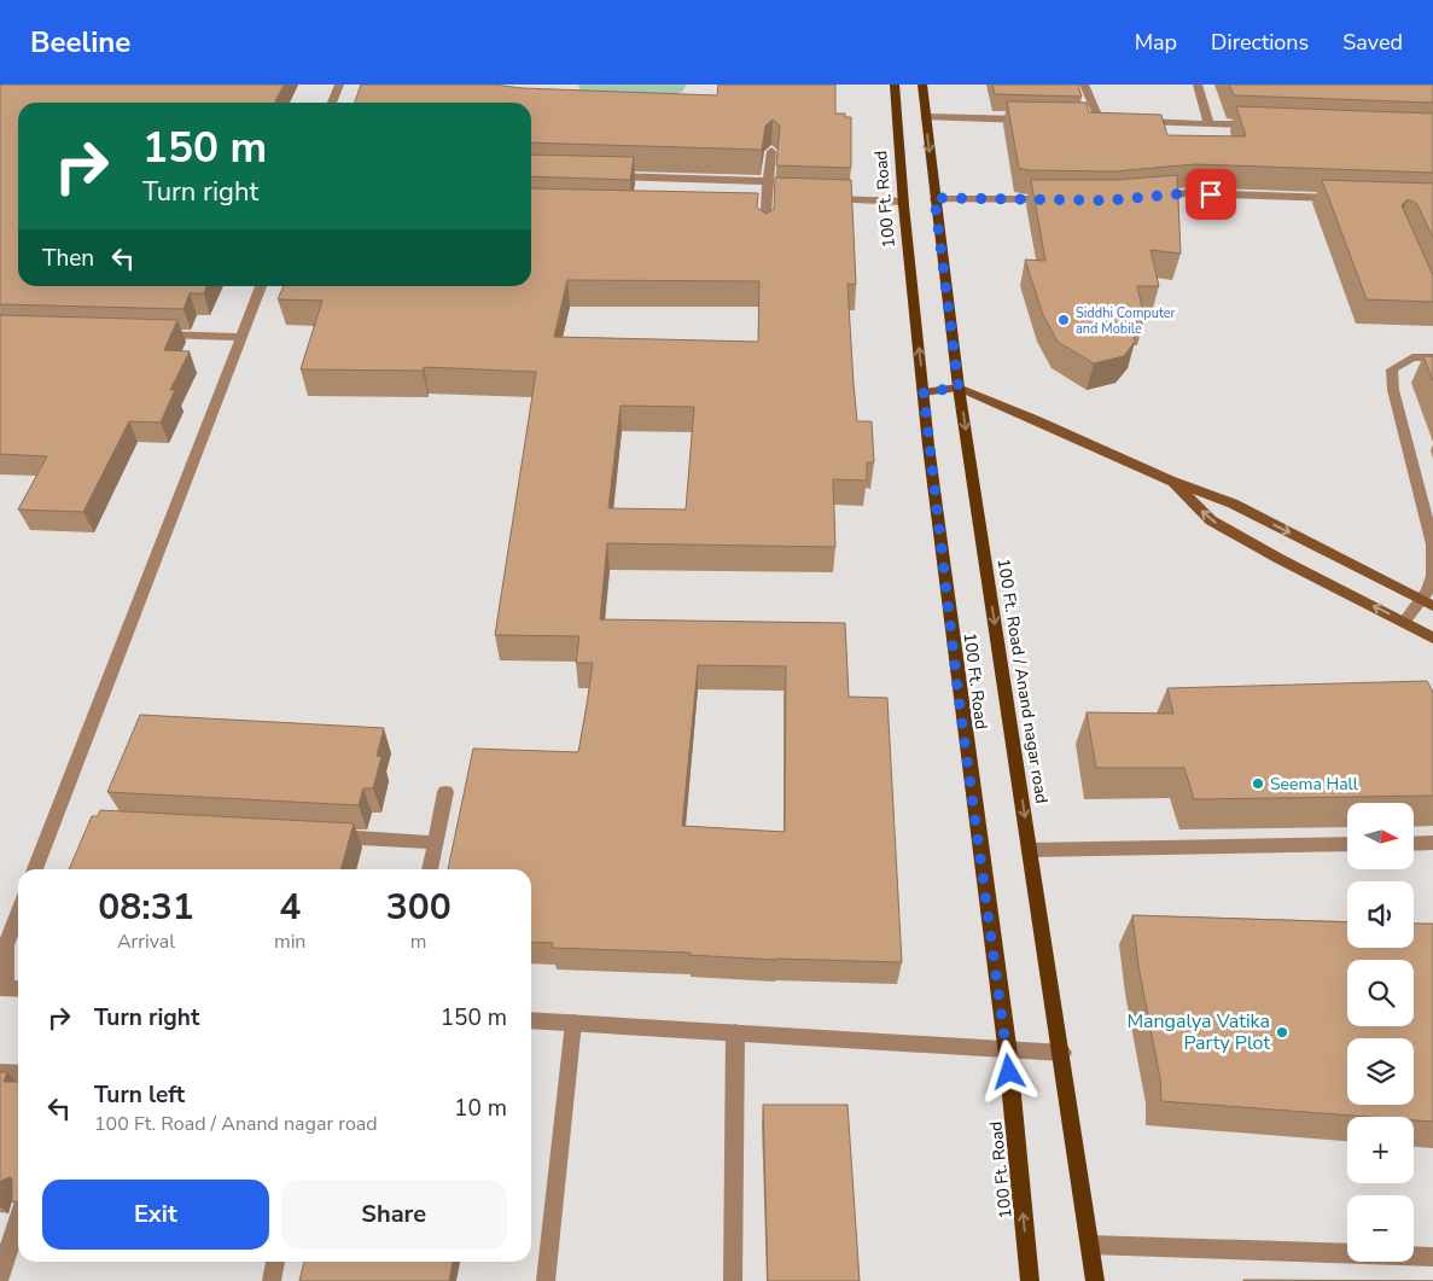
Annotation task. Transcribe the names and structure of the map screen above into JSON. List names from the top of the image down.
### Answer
{
  "streets": {
    "main road": ["100 Ft. Road", "100 Ft. Road / Anand nagar road"]
  },
  "one_way": ["100 Ft. Road", "100 Ft. Road / Anand nagar road"],
  "places": ["Siddhi Computer and Mobile", "Seema Hall", "Mangalya Vatika Party Plot"],
  "north": "right",
  "page": {
    "header": "Beeline",
    "nav": ["Map", "Directions", "Saved"],
    "turn": ["150 m", "Turn right"],
    "then": "Then",
    "map_buttons": ["+", "−"],
    "eta": [
      "08:31",
      "Arrival",
      "4",
      "min",
      "300",
      "m"
    ],
    "list": [
      {
        "name": "Turn right",
        "value": "150 m"
      },
      {
        "name": "Turn left",
        "note": "100 Ft. Road / Anand nagar road",
        "value": "10 m"
      }
    ],
    "buttons": ["Exit", "Share"]
  }
}
